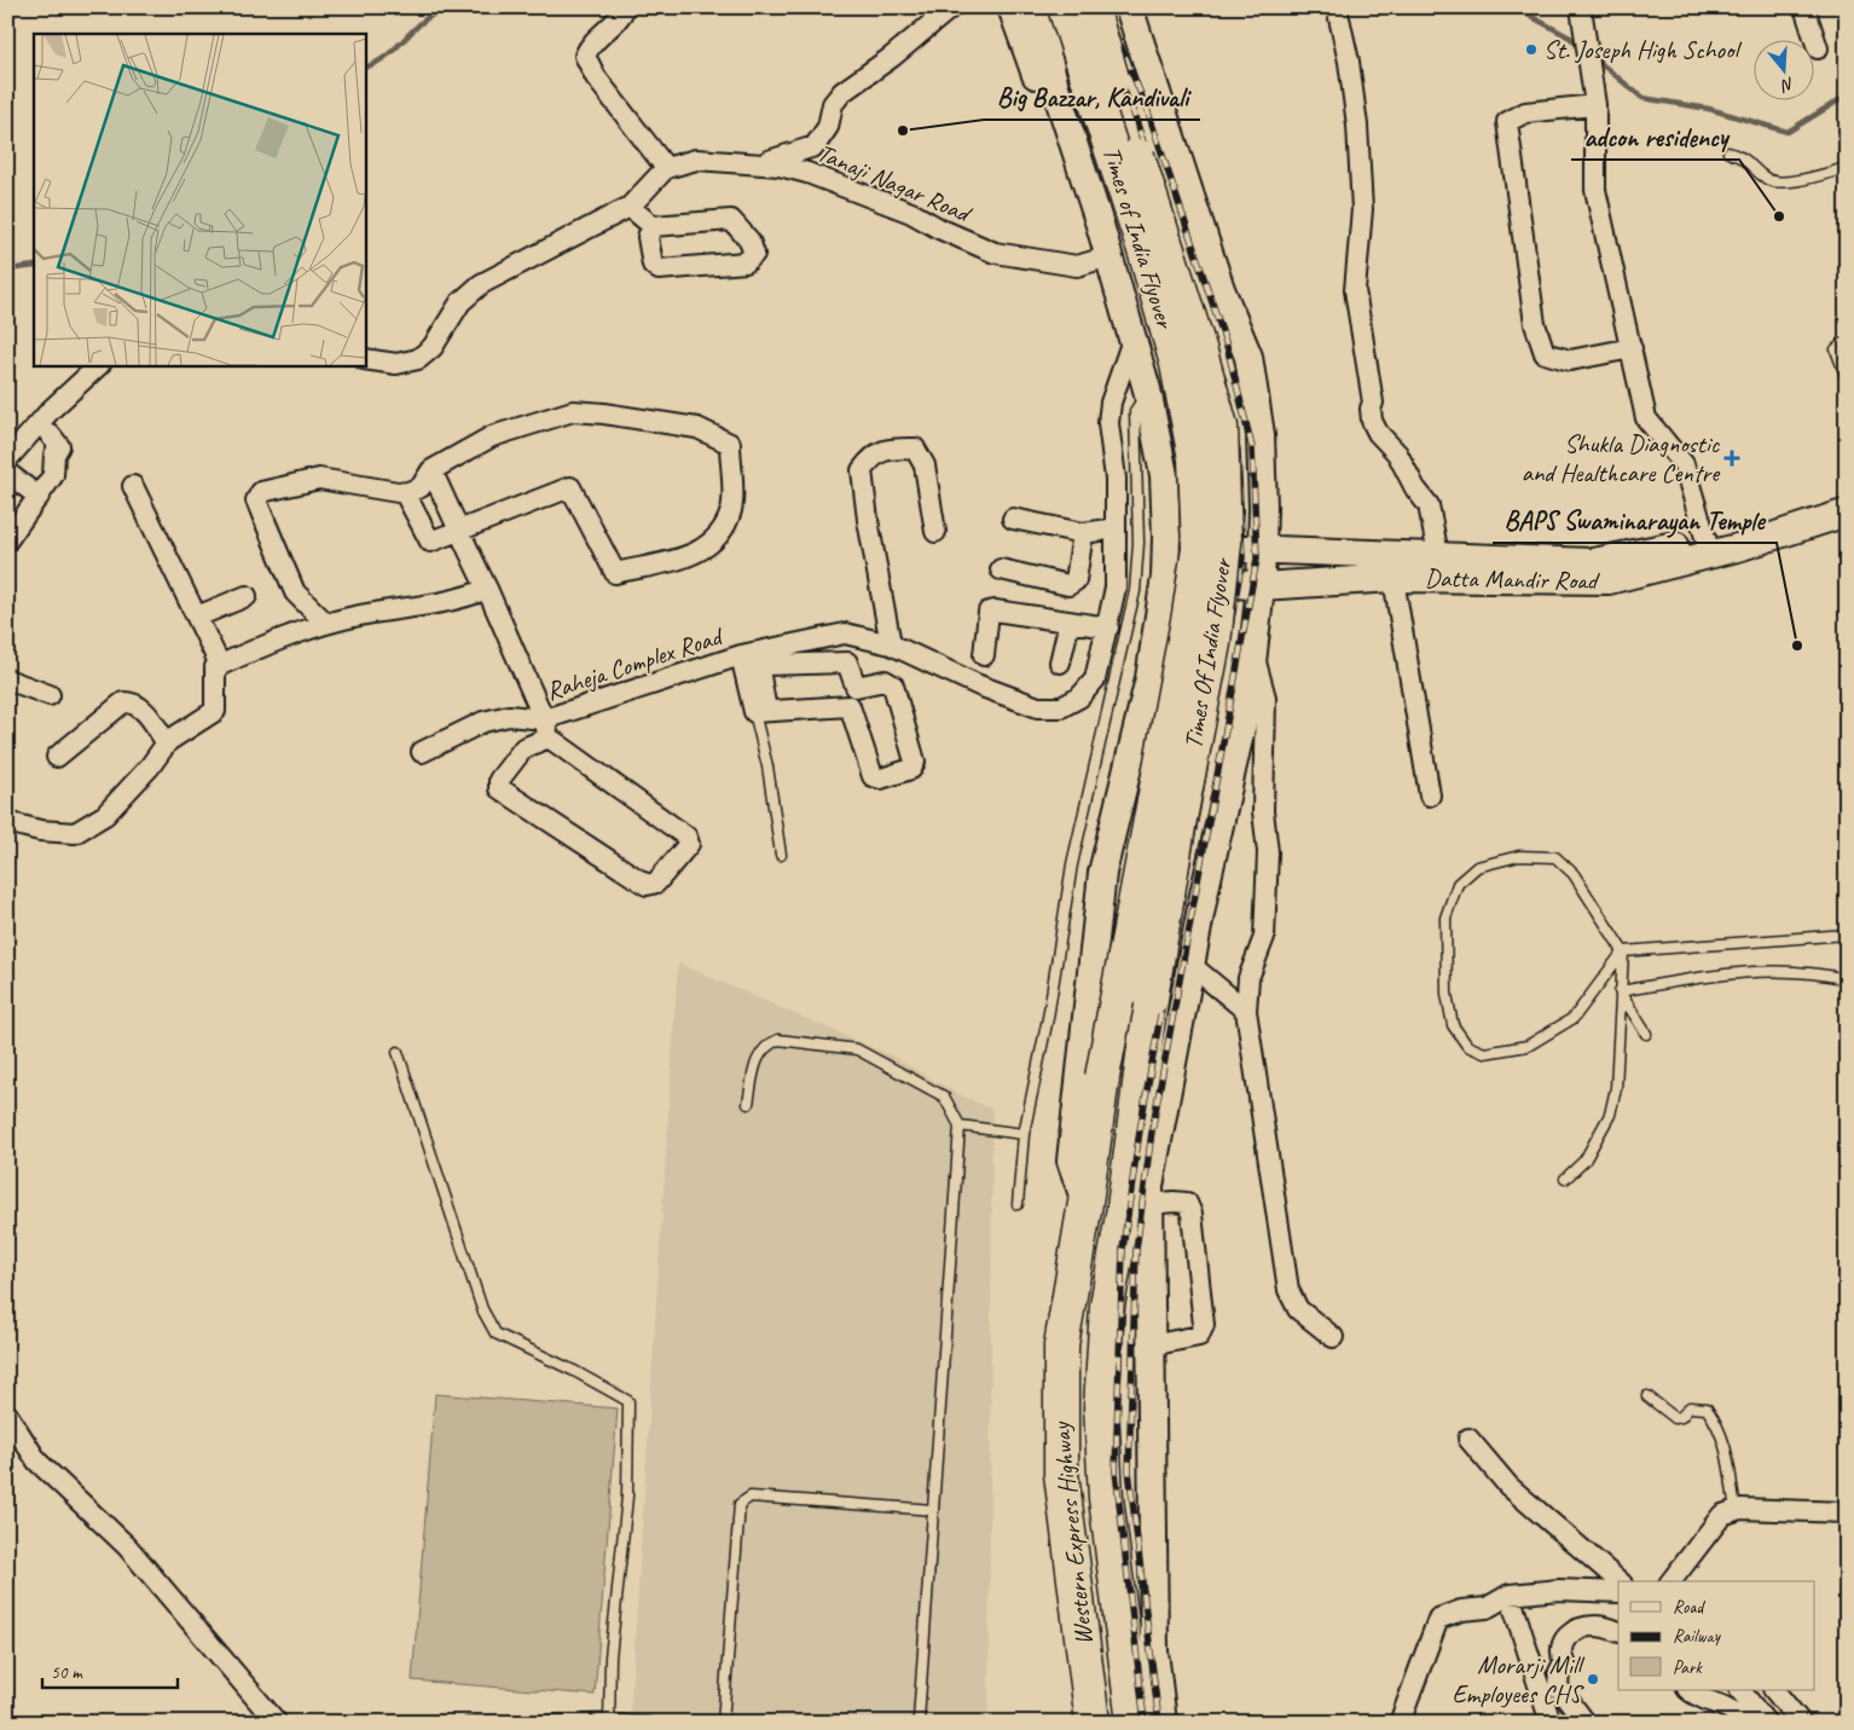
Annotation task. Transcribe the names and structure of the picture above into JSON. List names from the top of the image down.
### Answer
{
  "streets": {
    "highway": ["Times of India Flyover", "Times Of India Flyover", "Western Express Highway"],
    "street": ["Tanaji Nagar Road", "Datta Mandir Road", "Raheja Complex Road"]
  },
  "crossings": [
    ["Times of India Flyover", "Times Of India Flyover"],
    ["Times Of India Flyover", "Western Express Highway"]
  ],
  "places": {
    "other": [
      "St. Joseph High School",
      "Big Bazzar, Kandivali",
      "adcon residency",
      "BAPS Swaminarayan Temple",
      "Morarji Mill Employees CHS"
    ],
    "health": ["Shukla Diagnostic and Healthcare Centre"]
  },
  "legend": ["Road", "Railway", "Park"],
  "scale_bar": "50 m",
  "north": "bottom"
}
